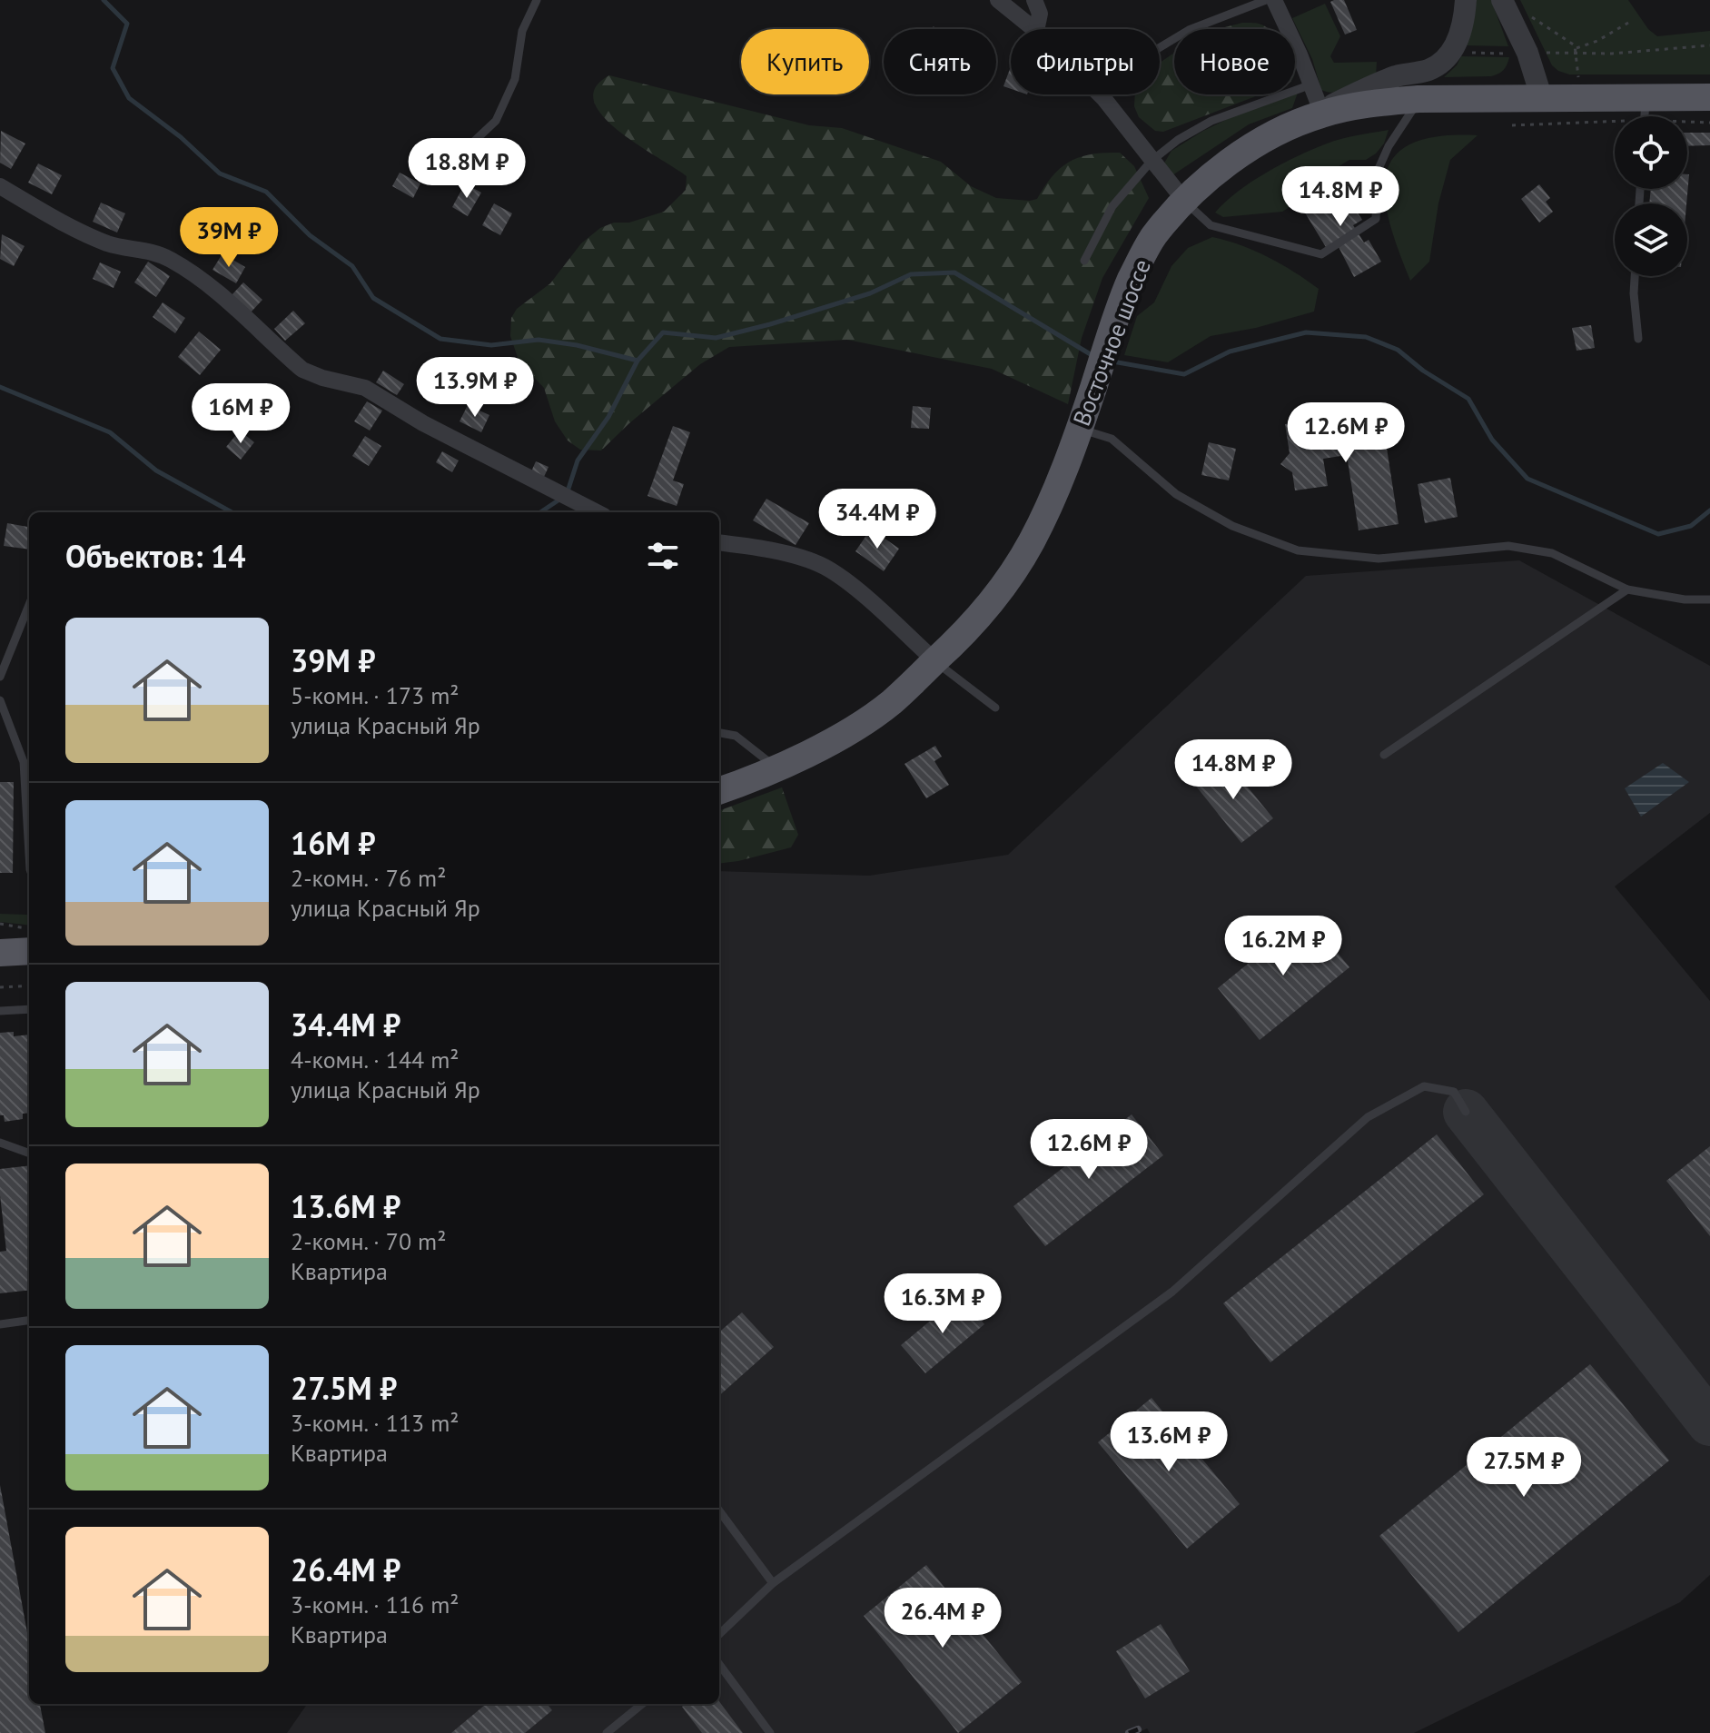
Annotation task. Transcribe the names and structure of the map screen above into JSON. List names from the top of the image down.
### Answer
{
  "streets": {
    "main road": ["Восточное шоссе"]
  },
  "page": {
    "chip": [
      "Купить",
      "Снять",
      "Фильтры",
      "Новое"
    ],
    "price": [
      "18.8M ₽",
      "14.8M ₽",
      "39M ₽",
      "13.9M ₽",
      "16M ₽",
      "12.6M ₽",
      "34.4M ₽",
      "14.8M ₽",
      "16.2M ₽",
      "12.6M ₽",
      "16.3M ₽",
      "13.6M ₽",
      "27.5M ₽",
      "26.4M ₽"
    ],
    "heading": "Объектов: 14",
    "list": [
      {
        "name": "39M ₽",
        "note": "5-комн. · 173 m² · улица Красный Яр"
      },
      {
        "name": "16M ₽",
        "note": "2-комн. · 76 m² · улица Красный Яр"
      },
      {
        "name": "34.4M ₽",
        "note": "4-комн. · 144 m² · улица Красный Яр"
      },
      {
        "name": "13.6M ₽",
        "note": "2-комн. · 70 m² · Квартира"
      },
      {
        "name": "27.5M ₽",
        "note": "3-комн. · 113 m² · Квартира"
      },
      {
        "name": "26.4M ₽",
        "note": "3-комн. · 116 m² · Квартира"
      }
    ]
  }
}
